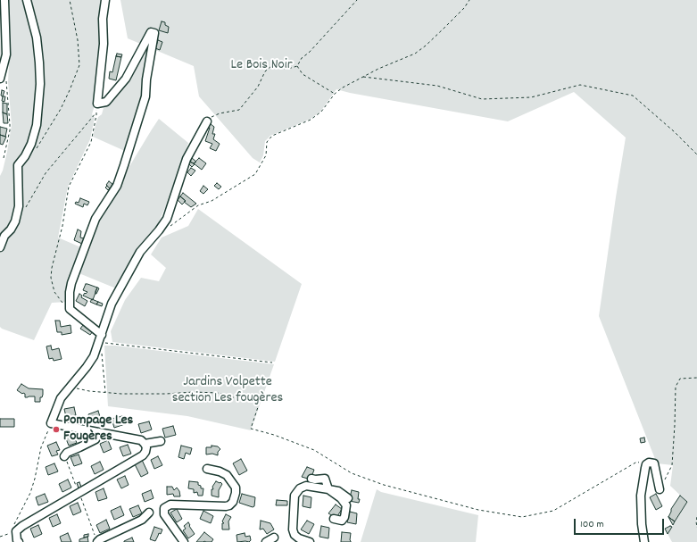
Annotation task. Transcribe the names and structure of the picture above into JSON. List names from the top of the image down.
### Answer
{
  "parks": ["Le Bois Noir", "Jardins Volpette section Les fougères"],
  "places": ["Pompage Les Fougères"],
  "scale_bar": "100 m"
}
